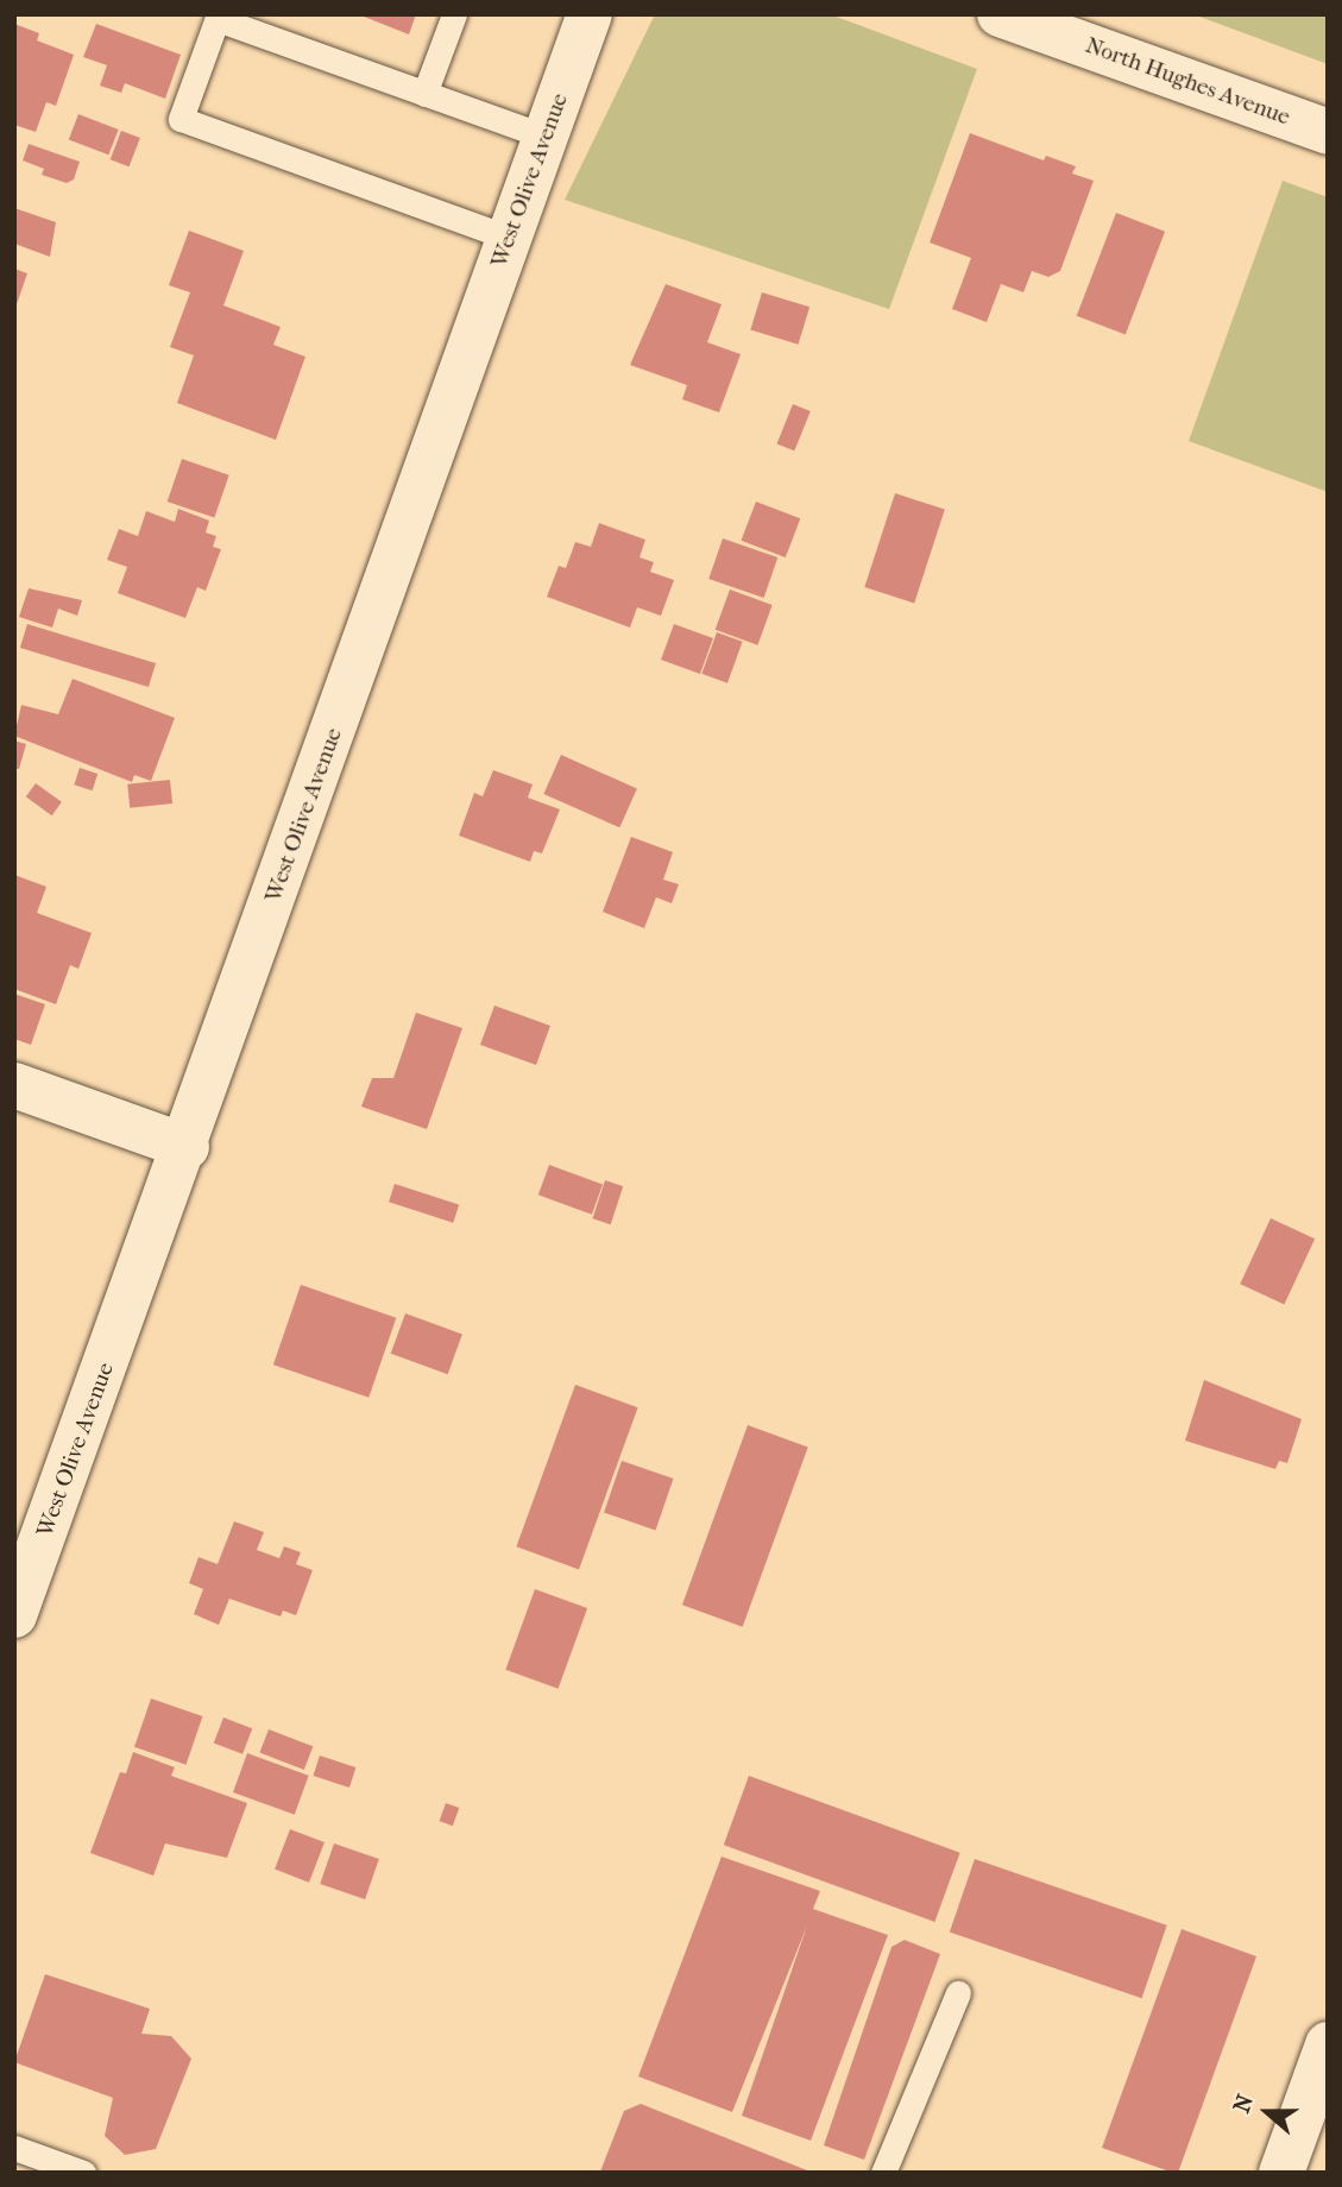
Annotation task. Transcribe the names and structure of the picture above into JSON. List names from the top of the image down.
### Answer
{
  "streets": {
    "main road": ["North Hughes Avenue", "West Olive Avenue"]
  },
  "north": "left"
}
